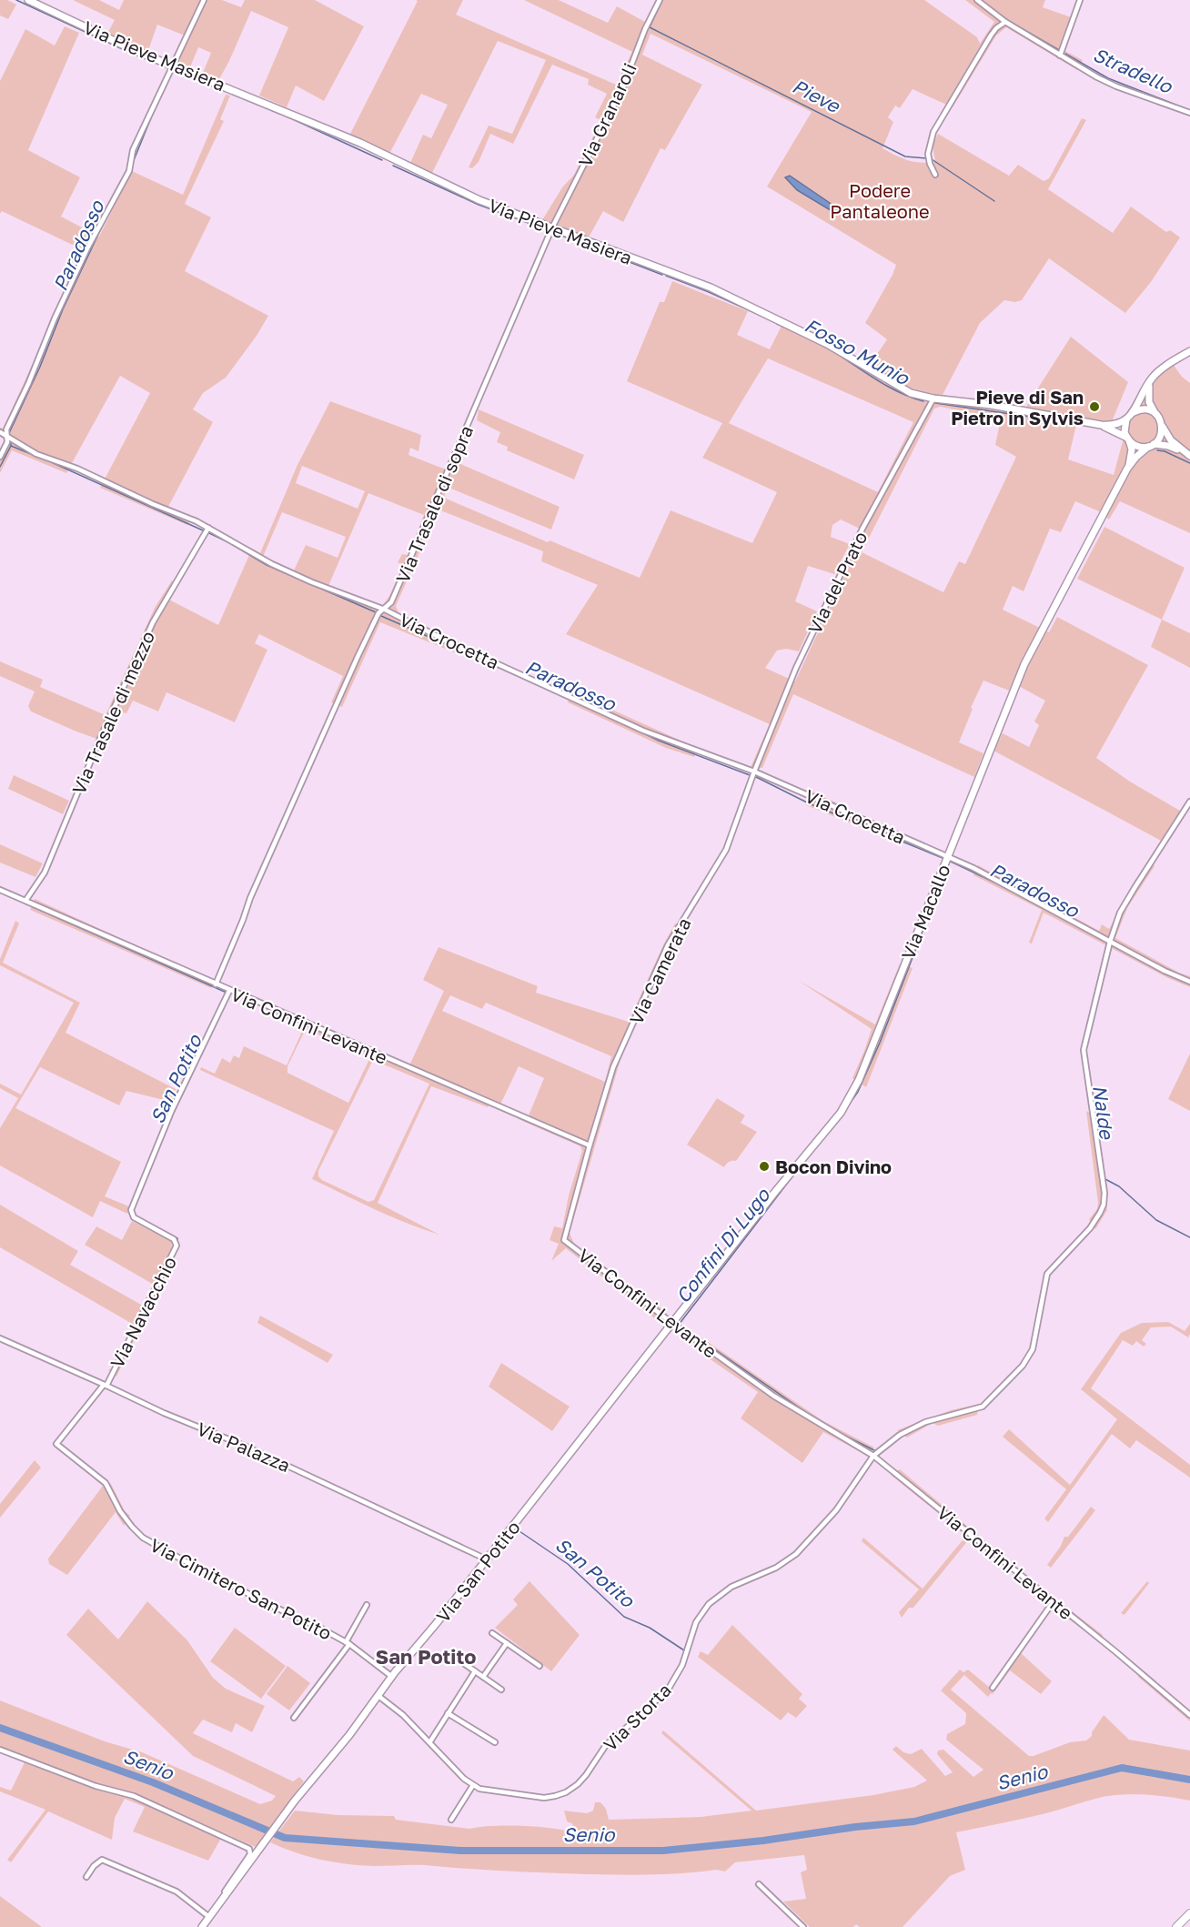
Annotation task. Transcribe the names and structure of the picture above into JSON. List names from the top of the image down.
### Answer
{
  "streets": {
    "street": [
      "Via Pieve Masiera",
      "Via Granaroli",
      "Via Trasale di sopra",
      "Via del Prato",
      "Via Crocetta",
      "Via Trasale di mezzo",
      "Via Macallo",
      "Via Camerata",
      "Via Confini Levante",
      "Via Navacchio",
      "Via Palazza",
      "Via San Potito",
      "Via Cimitero San Potito",
      "Via Storta"
    ]
  },
  "crossings": [
    ["Via Pieve Masiera", "Via Granaroli"],
    ["Via Pieve Masiera", "Via Trasale di sopra"],
    ["Via Pieve Masiera", "Via del Prato"],
    ["Via Pieve Masiera", "Via Macallo"],
    ["Via Granaroli", "Via Trasale di sopra"],
    ["Via Trasale di sopra", "Via Crocetta"],
    ["Via Trasale di sopra", "Via Confini Levante"],
    ["Via del Prato", "Via Crocetta"],
    ["Via del Prato", "Via Camerata"],
    ["Via Crocetta", "Via Trasale di mezzo"],
    ["Via Crocetta", "Via Macallo"],
    ["Via Crocetta", "Via Camerata"],
    ["Via Crocetta", "Via Storta"],
    ["Via Trasale di mezzo", "Via Confini Levante"],
    ["Via Macallo", "Via Confini Levante"],
    ["Via Macallo", "Via San Potito"],
    ["Via Camerata", "Via Confini Levante"],
    ["Via Confini Levante", "Via Navacchio"],
    ["Via Confini Levante", "Via San Potito"],
    ["Via Confini Levante", "Via Storta"],
    ["Via Navacchio", "Via Palazza"],
    ["Via Navacchio", "Via Cimitero San Potito"],
    ["Via Palazza", "Via San Potito"],
    ["Via San Potito", "Via Cimitero San Potito"],
    ["Via San Potito", "Via Storta"]
  ],
  "districts": ["San Potito"],
  "water": [
    "Stradello",
    "Pieve",
    "Paradosso",
    "Fosso Munio",
    "San Potito",
    "Nalde",
    "Confini Di Lugo",
    "Senio"
  ],
  "parks": ["Podere Pantaleone"],
  "places": ["Pieve di San Pietro in Sylvis", "Bocon Divino"]
}
